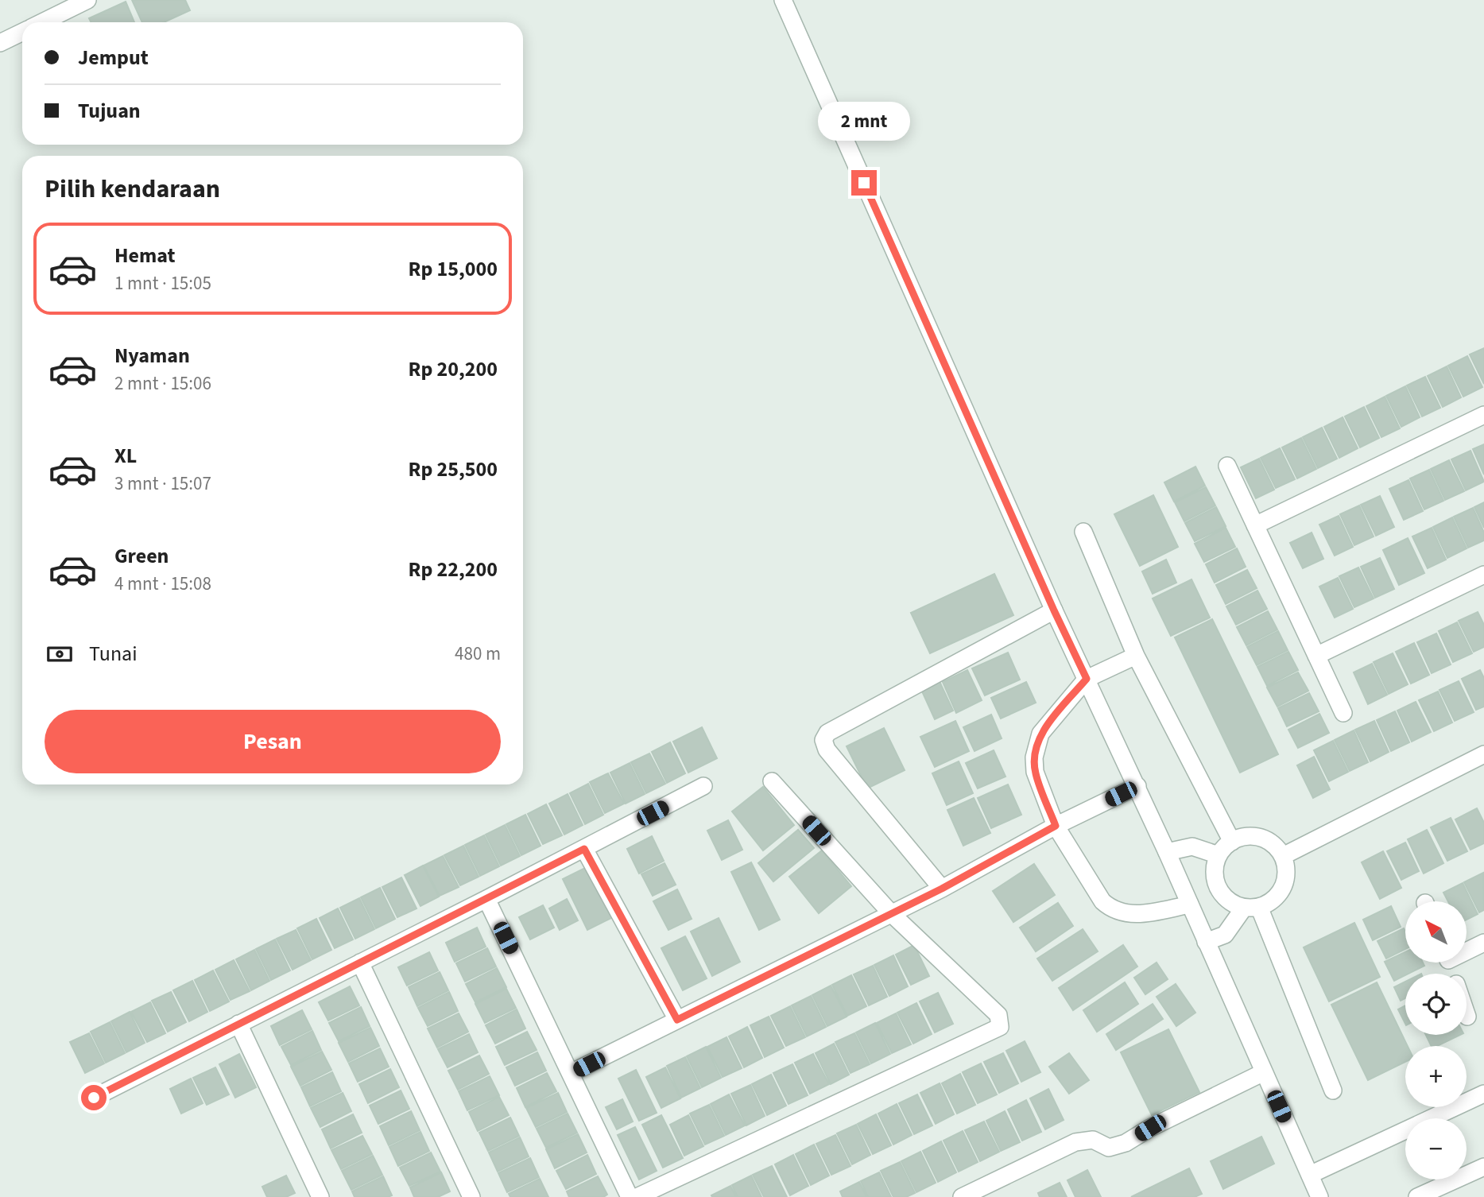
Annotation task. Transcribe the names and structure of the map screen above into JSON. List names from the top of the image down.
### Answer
{
  "north": "top left",
  "page": {
    "banner": ["Jemput", "Tujuan"],
    "bubble": "2 mnt",
    "heading": "Pilih kendaraan",
    "list": [
      {
        "name": "Hemat",
        "note": "1 mnt · 15:05",
        "value": "Rp 15,000"
      },
      {
        "name": "Nyaman",
        "note": "2 mnt · 15:06",
        "value": "Rp 20,200"
      },
      {
        "name": "XL",
        "note": "3 mnt · 15:07",
        "value": "Rp 25,500"
      },
      {
        "name": "Green",
        "note": "4 mnt · 15:08",
        "value": "Rp 22,200"
      }
    ],
    "pay": ["Tunai", "480 m"],
    "buttons": "Pesan",
    "map_buttons": ["+", "−"]
  }
}
